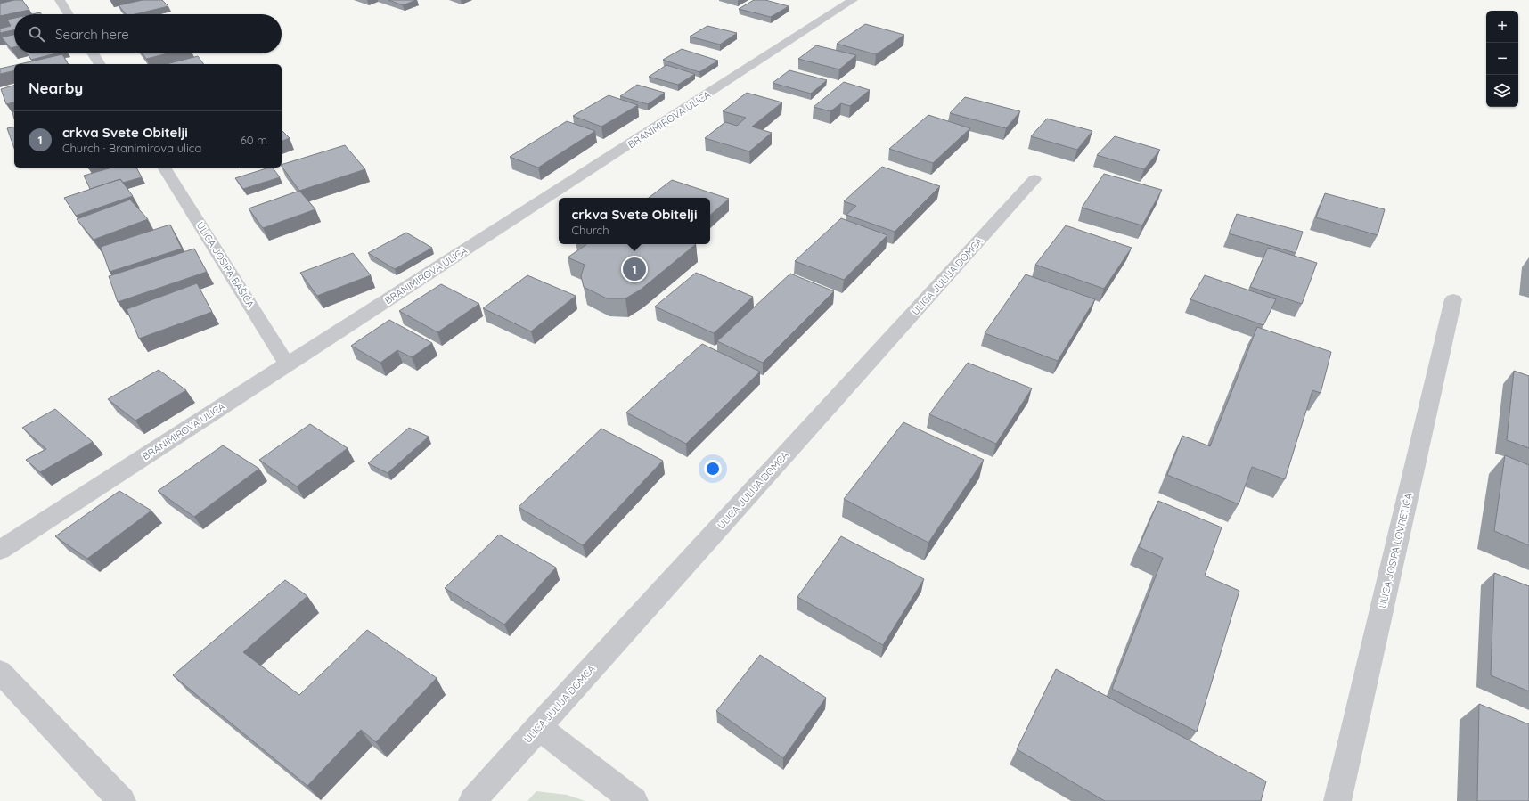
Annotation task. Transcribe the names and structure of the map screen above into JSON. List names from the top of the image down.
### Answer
{
  "streets": {
    "street": [
      "BRANIMIROVA ULICA",
      "ULICA JOSIPA BAŠIĆA",
      "ULICA JULIJA DOMCA",
      "ULICA JOSIPA LOVRETIĆA"
    ]
  },
  "crossings": [
    ["BRANIMIROVA ULICA", "ULICA JOSIPA BAŠIĆA"]
  ],
  "page": {
    "map_buttons": ["+", "−"],
    "search": "Search here",
    "heading": "Nearby",
    "list": [
      {
        "mark": "1",
        "name": "crkva Svete Obitelji",
        "note": "Church · Branimirova ulica",
        "value": "60 m"
      }
    ],
    "popup": ["crkva Svete Obitelji", "Church"],
    "pins": "1"
  }
}
